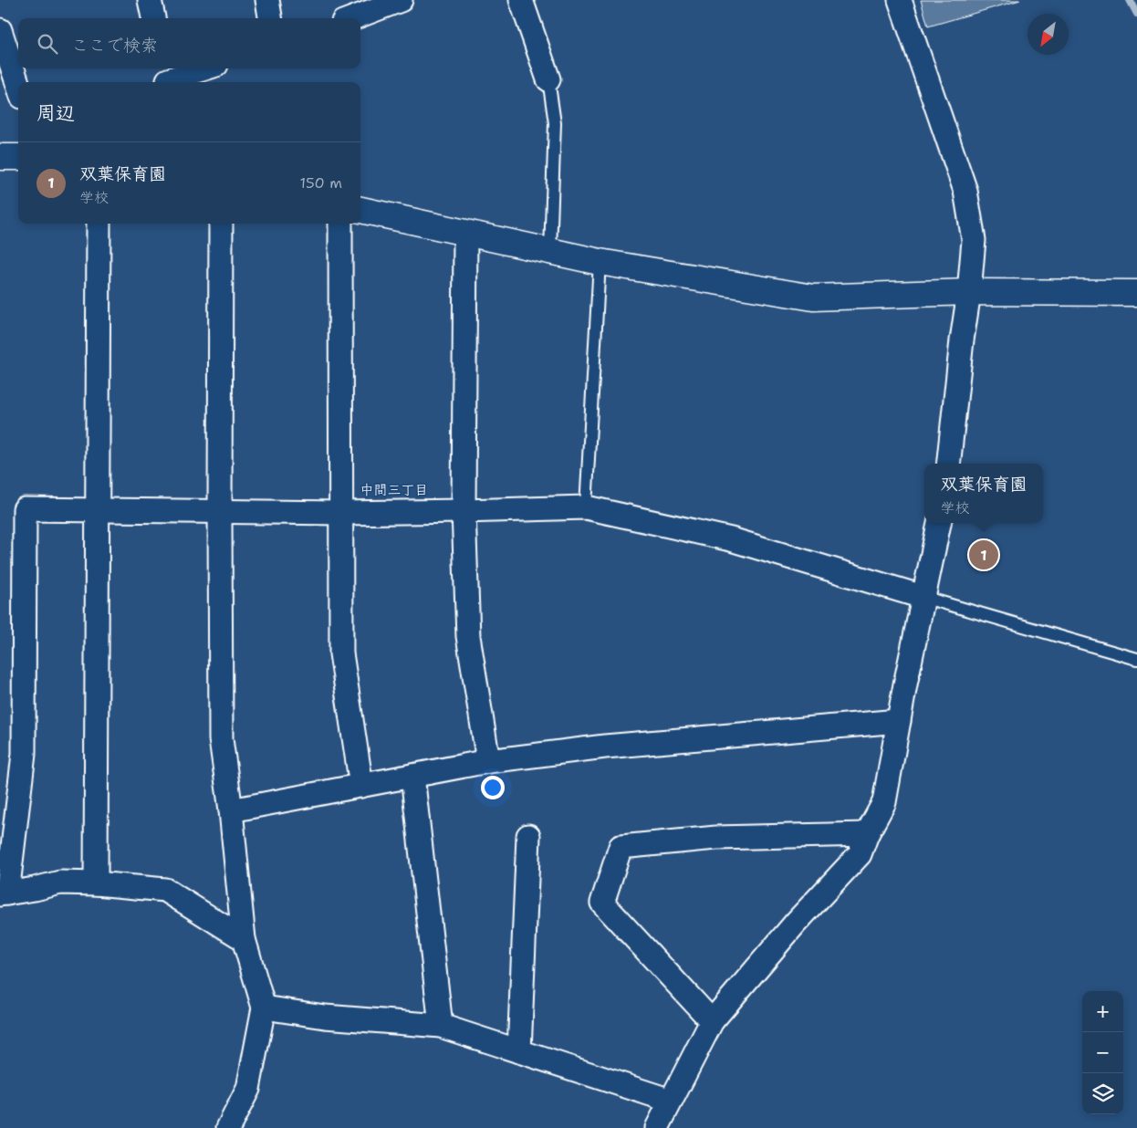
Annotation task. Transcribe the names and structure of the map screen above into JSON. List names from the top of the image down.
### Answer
{
  "districts": ["中間三丁目"],
  "north": "bottom left",
  "page": {
    "search": "ここで検索",
    "heading": "周辺",
    "list": [
      {
        "mark": "1",
        "name": "双葉保育園",
        "note": "学校",
        "value": "150 m"
      }
    ],
    "popup": ["双葉保育園", "学校"],
    "pins": "1",
    "map_buttons": ["+", "−"]
  }
}
